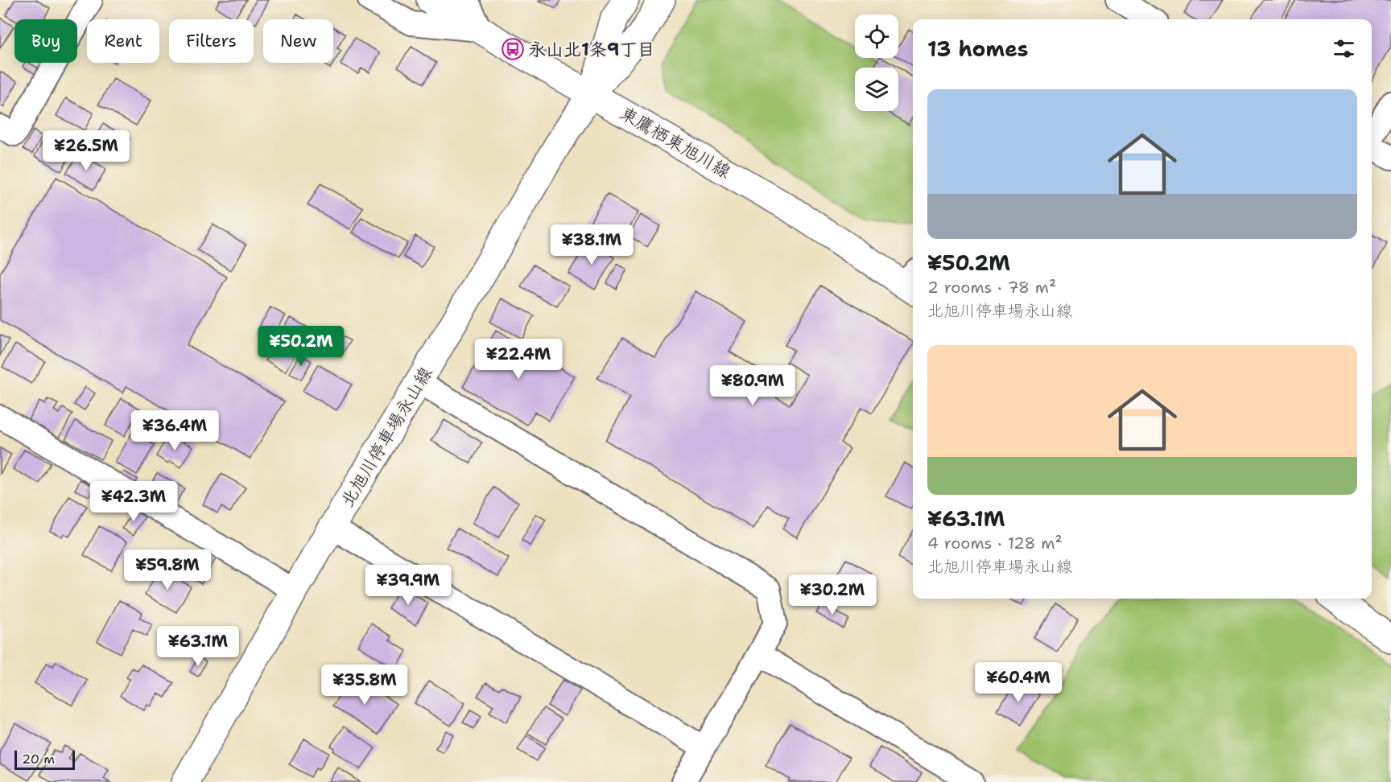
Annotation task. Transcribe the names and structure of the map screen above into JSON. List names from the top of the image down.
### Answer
{
  "streets": {
    "main road": ["東鷹栖東旭川線", "北旭川停車場永山線"]
  },
  "crossings": [
    ["東鷹栖東旭川線", "北旭川停車場永山線"]
  ],
  "places": {
    "bus stop": ["永山北1条9丁目"]
  },
  "scale_bar": "20 m",
  "page": {
    "chip": [
      "Buy",
      "Rent",
      "Filters",
      "New"
    ],
    "heading": "13 homes",
    "list": [
      {
        "name": "¥50.2M",
        "note": "2 rooms · 78 m² · 北旭川停車場永山線"
      },
      {
        "name": "¥63.1M",
        "note": "4 rooms · 128 m² · 北旭川停車場永山線"
      }
    ],
    "price": [
      "¥26.5M",
      "¥38.1M",
      "¥50.2M",
      "¥22.4M",
      "¥80.9M",
      "¥36.4M",
      "¥42.3M",
      "¥59.8M",
      "¥39.9M",
      "¥30.2M",
      "¥63.1M",
      "¥60.4M",
      "¥35.8M"
    ],
    "scale": "20 m"
  }
}
